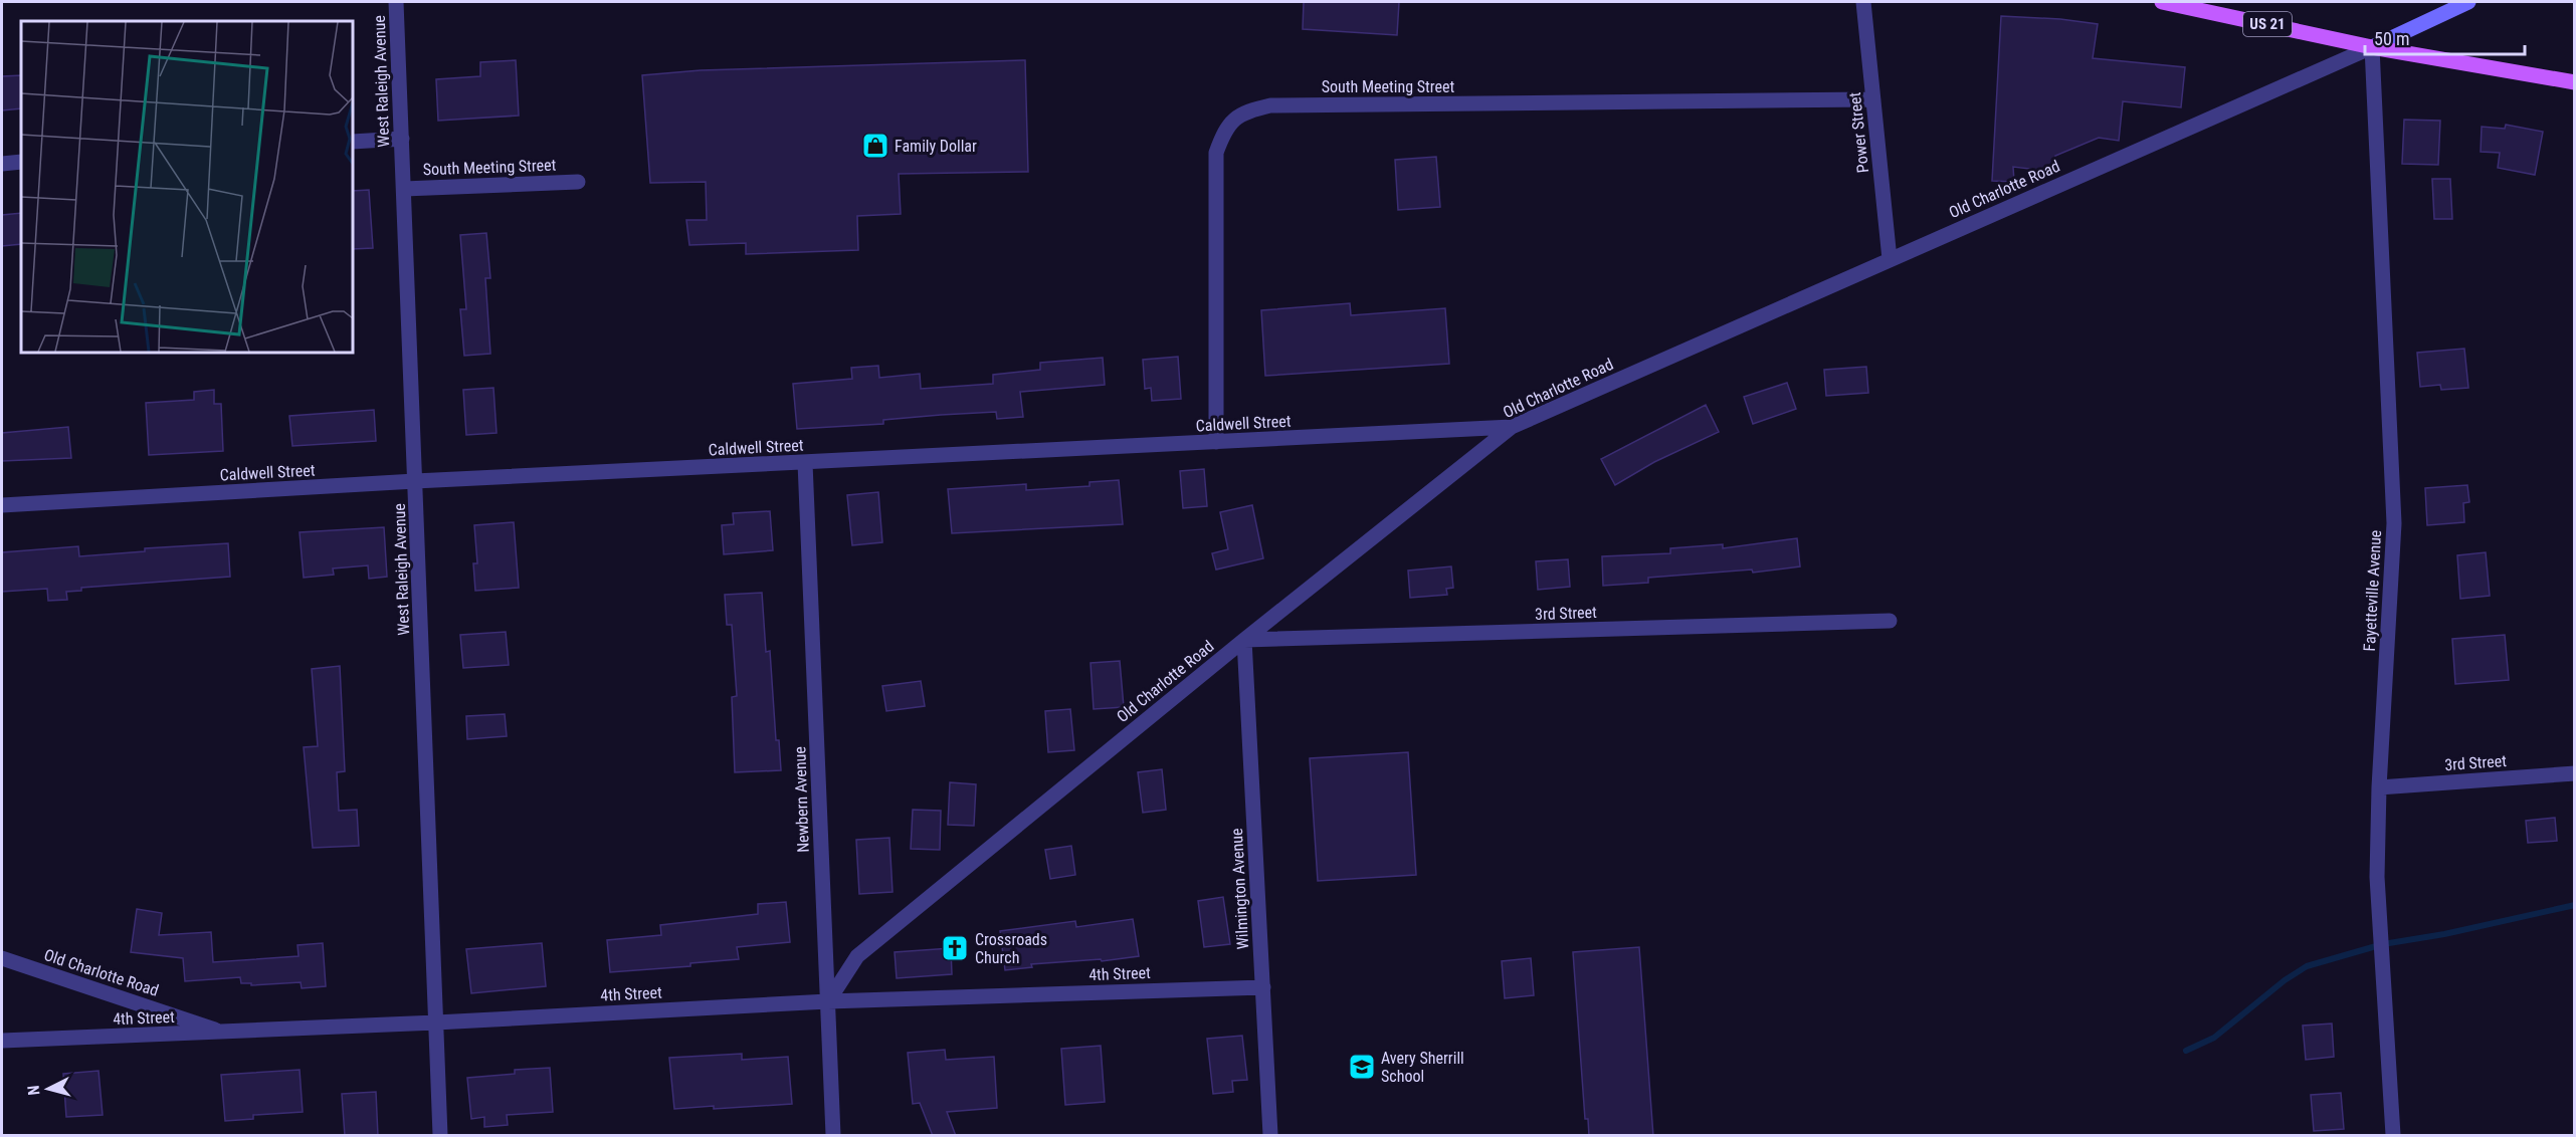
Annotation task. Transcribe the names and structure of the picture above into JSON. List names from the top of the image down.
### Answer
{
  "streets": {
    "main road": ["US 21"],
    "street": [
      "West Raleigh Avenue",
      "South Meeting Street",
      "Power Street",
      "Old Charlotte Road",
      "Caldwell Street",
      "Fayetteville Avenue",
      "3rd Street",
      "Newbern Avenue",
      "Wilmington Avenue",
      "4th Street"
    ]
  },
  "crossings": [
    ["US 21", "Old Charlotte Road"],
    ["US 21", "Fayetteville Avenue"],
    ["West Raleigh Avenue", "South Meeting Street"],
    ["West Raleigh Avenue", "Caldwell Street"],
    ["West Raleigh Avenue", "4th Street"],
    ["South Meeting Street", "Power Street"],
    ["South Meeting Street", "Caldwell Street"],
    ["Power Street", "Old Charlotte Road"],
    ["Old Charlotte Road", "Caldwell Street"],
    ["Old Charlotte Road", "Fayetteville Avenue"],
    ["Old Charlotte Road", "3rd Street"],
    ["Old Charlotte Road", "Newbern Avenue"],
    ["Old Charlotte Road", "Wilmington Avenue"],
    ["Old Charlotte Road", "4th Street"],
    ["Caldwell Street", "Newbern Avenue"],
    ["Fayetteville Avenue", "3rd Street"],
    ["3rd Street", "Wilmington Avenue"],
    ["Newbern Avenue", "4th Street"],
    ["Wilmington Avenue", "4th Street"]
  ],
  "places": {
    "shop": ["Family Dollar"],
    "church": ["Crossroads Church"],
    "school or university": ["Avery Sherrill School"]
  },
  "scale_bar": "50 m",
  "north": "left"
}
